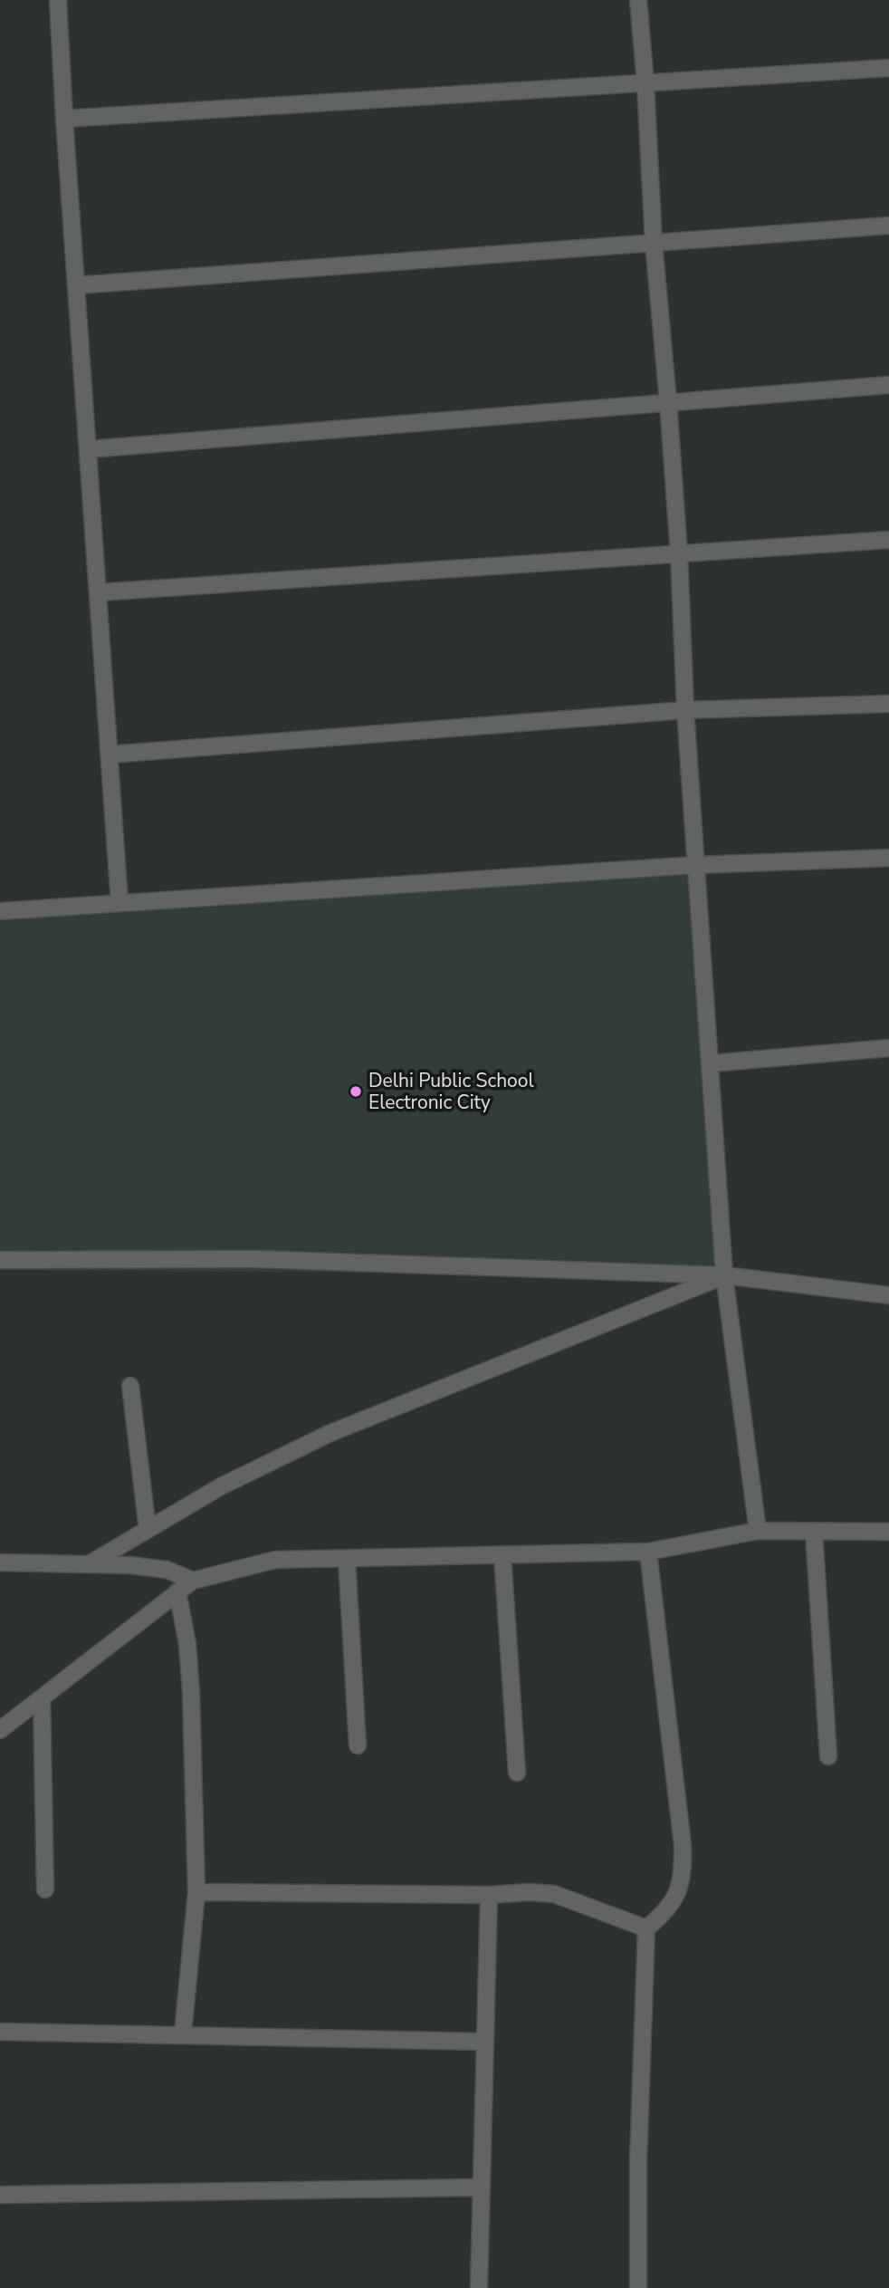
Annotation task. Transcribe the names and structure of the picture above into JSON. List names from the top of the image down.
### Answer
{
  "places": ["Delhi Public School Electronic City"]
}
